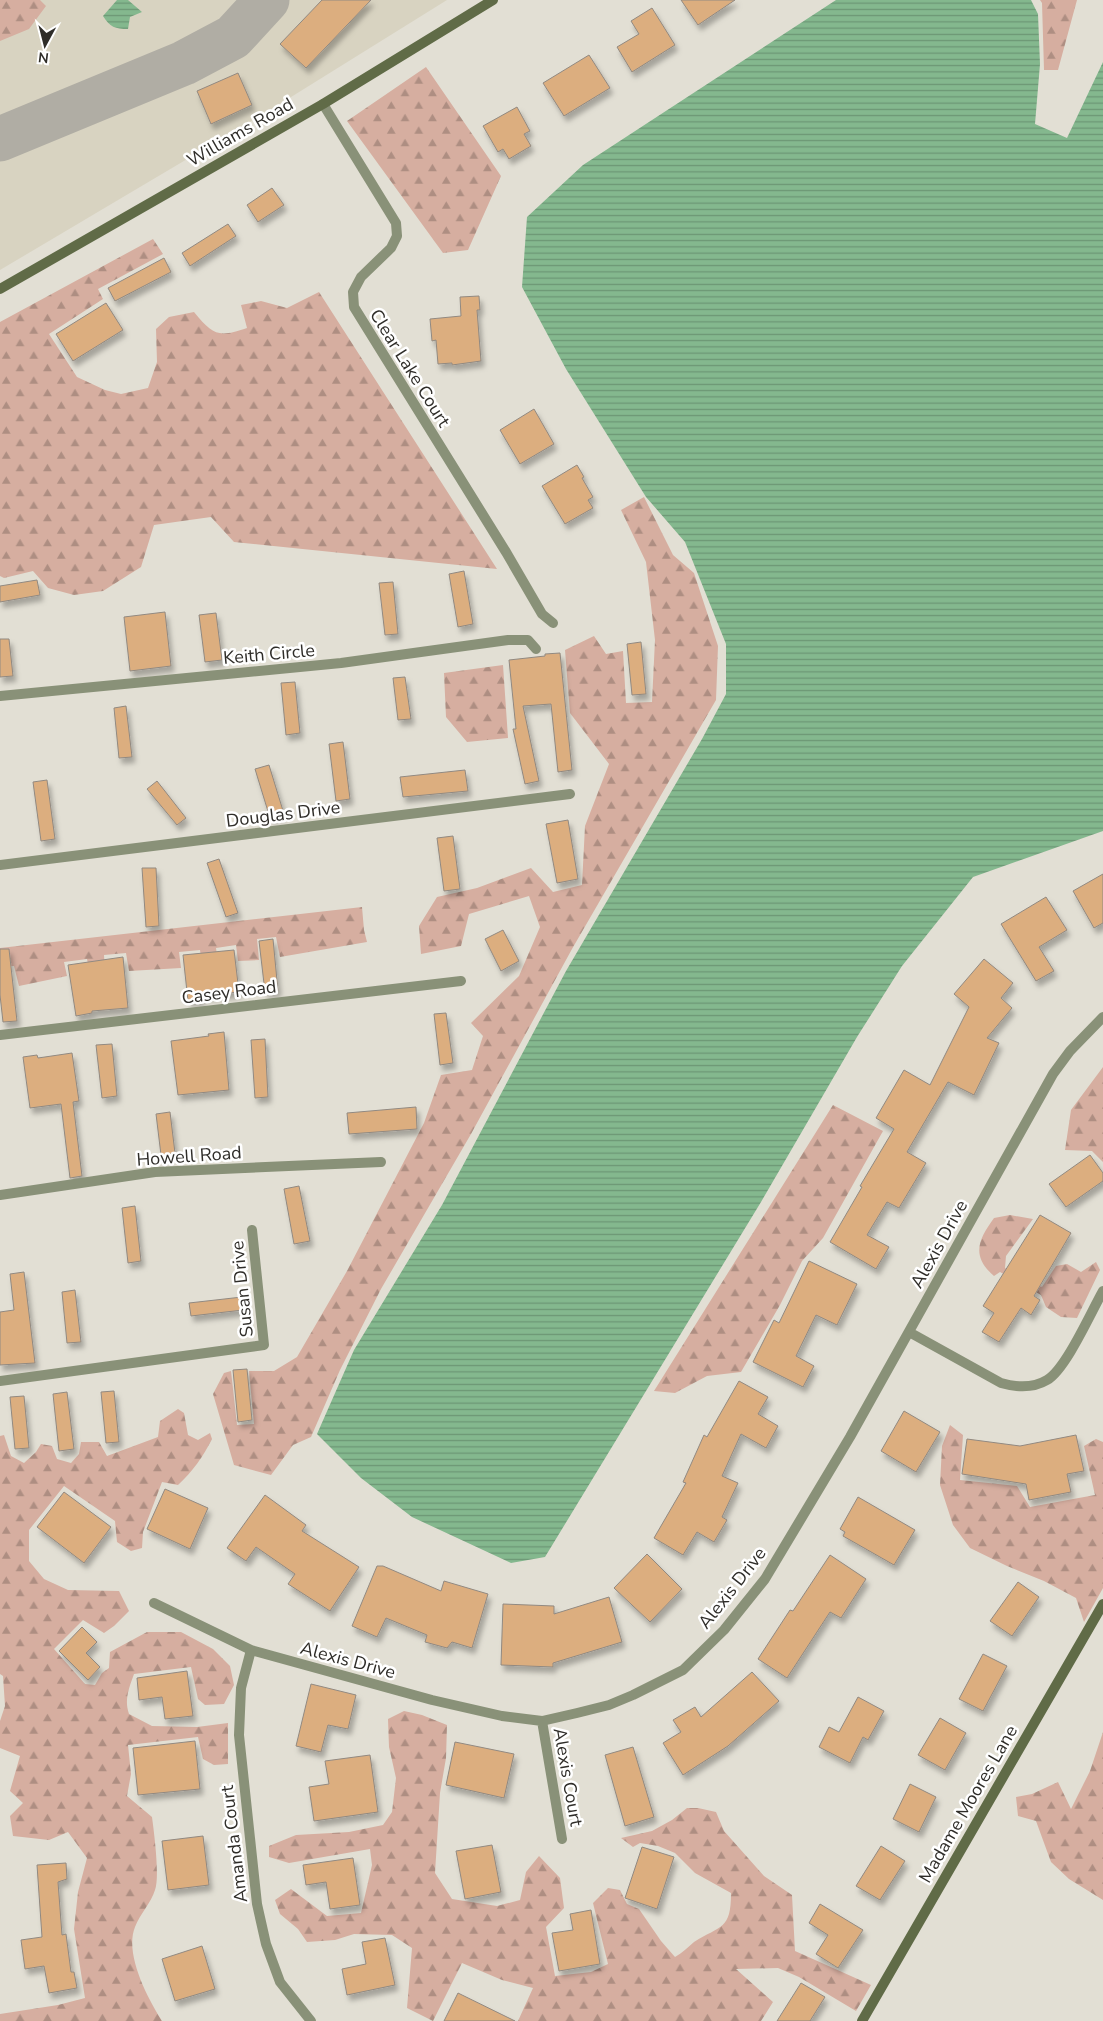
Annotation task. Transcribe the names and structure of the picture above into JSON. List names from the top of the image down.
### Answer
{
  "streets": {
    "street": [
      "Williams Road",
      "Clear Lake Court",
      "Keith Circle",
      "Douglas Drive",
      "Casey Road",
      "Howell Road",
      "Alexis Drive",
      "Susan Drive",
      "Alexis Court",
      "Madame Moores Lane",
      "Amanda Court"
    ]
  },
  "crossings": [
    ["Williams Road", "Clear Lake Court"],
    ["Alexis Drive", "Alexis Court"],
    ["Alexis Drive", "Amanda Court"]
  ],
  "north": "bottom"
}
